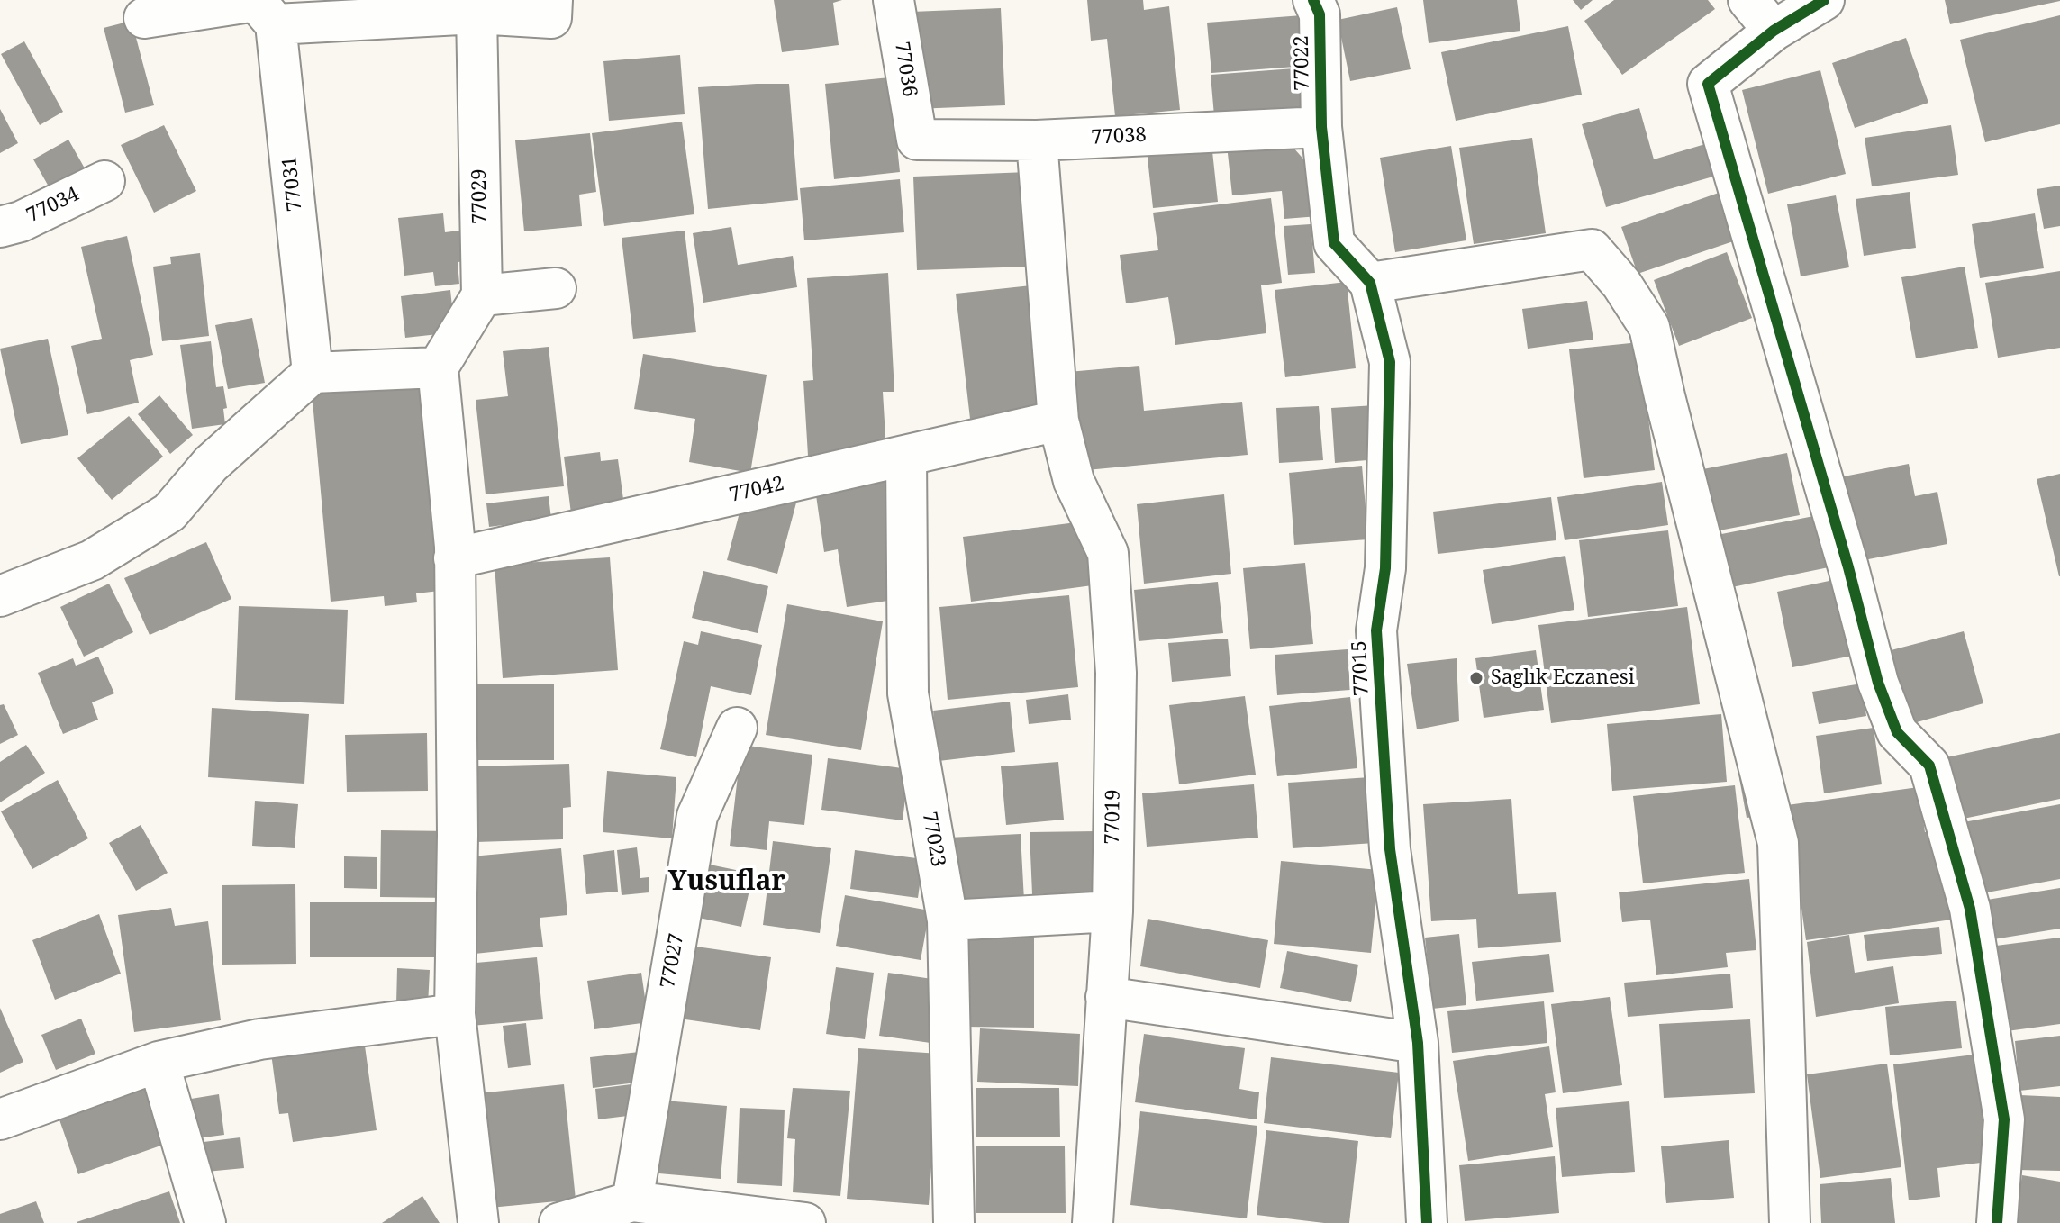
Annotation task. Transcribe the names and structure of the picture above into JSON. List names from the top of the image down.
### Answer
{
  "streets": {
    "street": [
      "77022",
      "77036",
      "77038",
      "77031",
      "77029",
      "77034",
      "77042",
      "77015",
      "77019",
      "77023",
      "77027"
    ]
  },
  "crossings": [
    ["77022", "77038"],
    ["77022", "77015"],
    ["77036", "77038"],
    ["77038", "77015"],
    ["77038", "77019"],
    ["77042", "77019"],
    ["77042", "77023"]
  ],
  "districts": ["Yusuflar"],
  "places": ["Saglık Eczanesi"]
}
